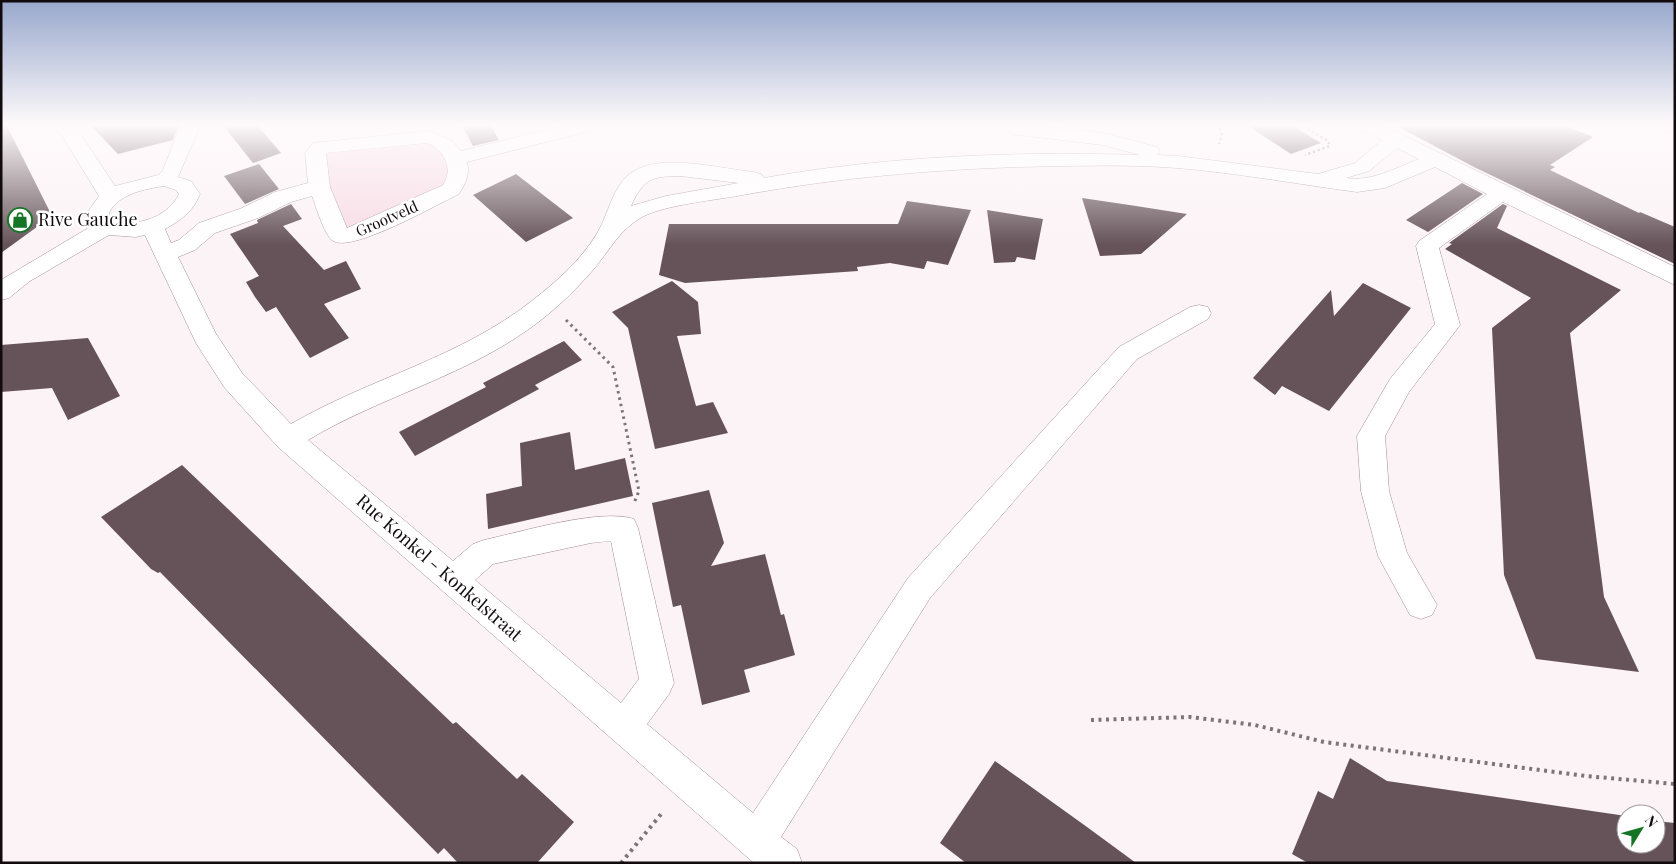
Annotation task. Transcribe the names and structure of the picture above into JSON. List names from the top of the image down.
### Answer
{
  "streets": {
    "street": ["Grootveld", "Rue Konkel - Konkelstraat"]
  },
  "places": {
    "shop": ["Rive Gauche"]
  },
  "north": "top right"
}
